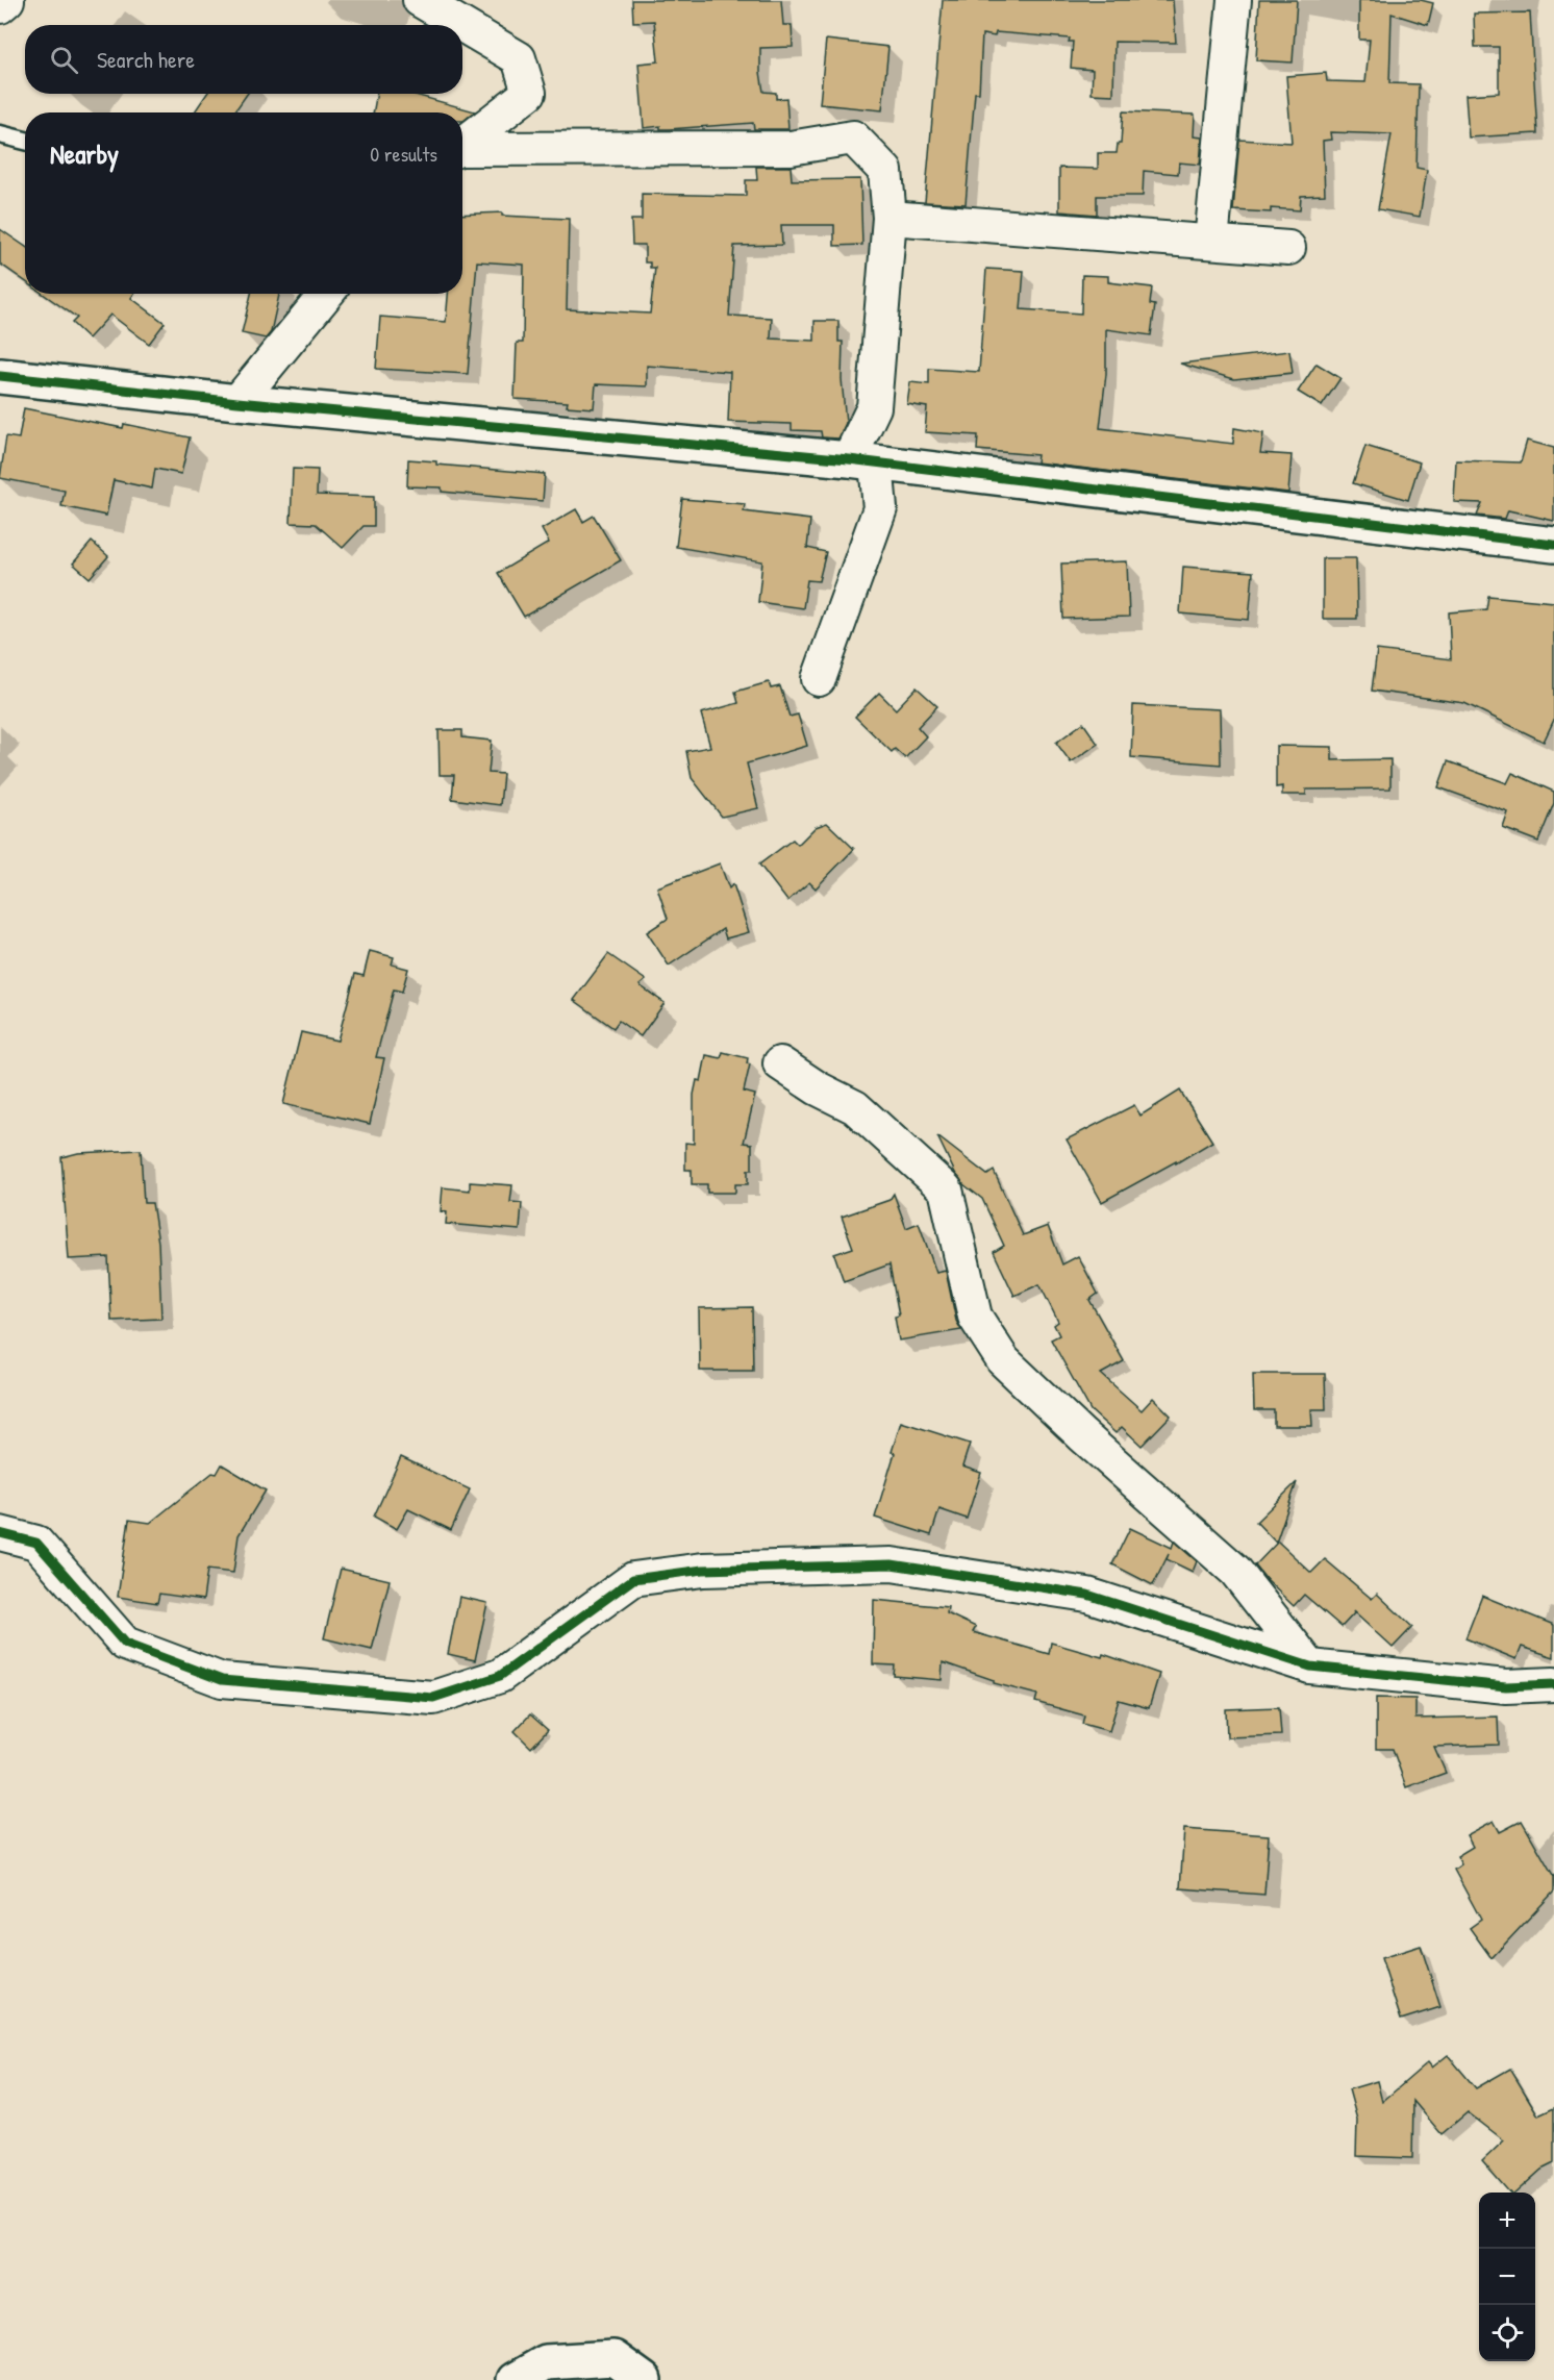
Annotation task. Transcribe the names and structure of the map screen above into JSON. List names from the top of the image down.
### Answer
{
  "page": {
    "search": "Search here",
    "heading": ["Nearby", "0 results"],
    "map_buttons": ["+", "−"]
  }
}
